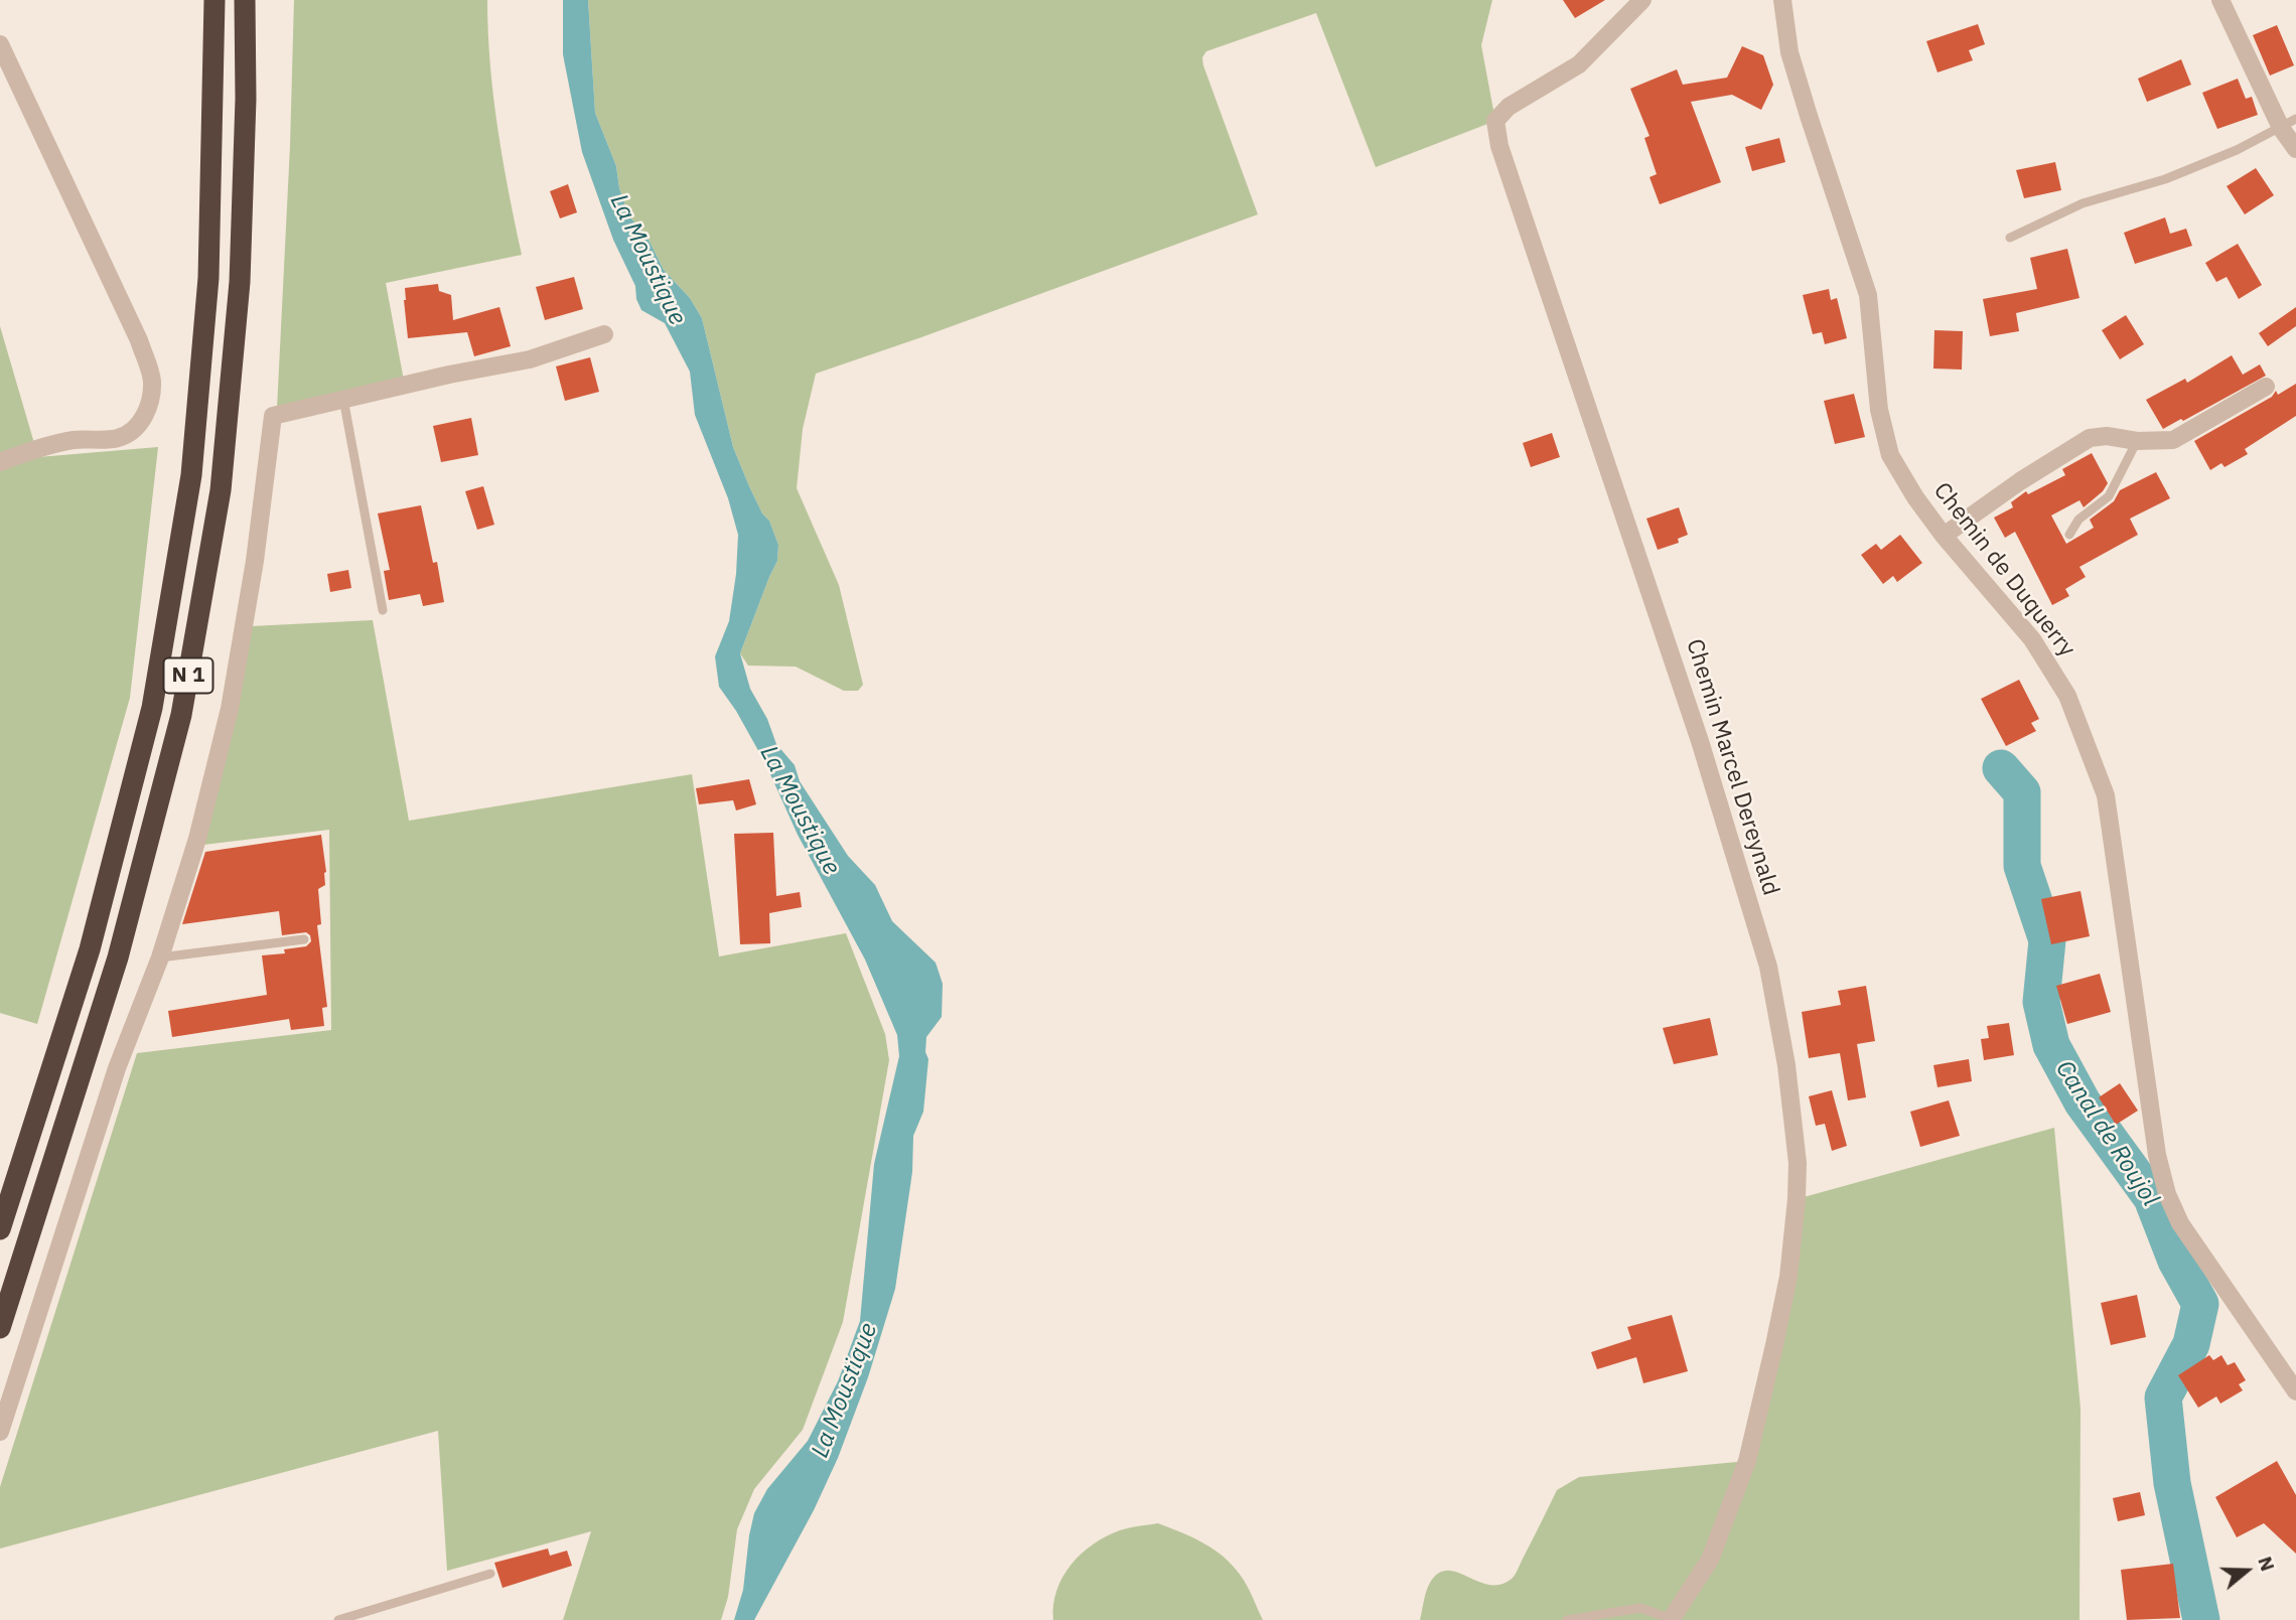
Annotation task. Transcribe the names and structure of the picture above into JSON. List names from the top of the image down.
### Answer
{
  "streets": {
    "highway": ["N 1"],
    "street": ["Chemin de Duquerry", "Chemin Marcel Dereynald"]
  },
  "water": ["La Moustique", "Canal de Roujol"],
  "north": "right"
}
